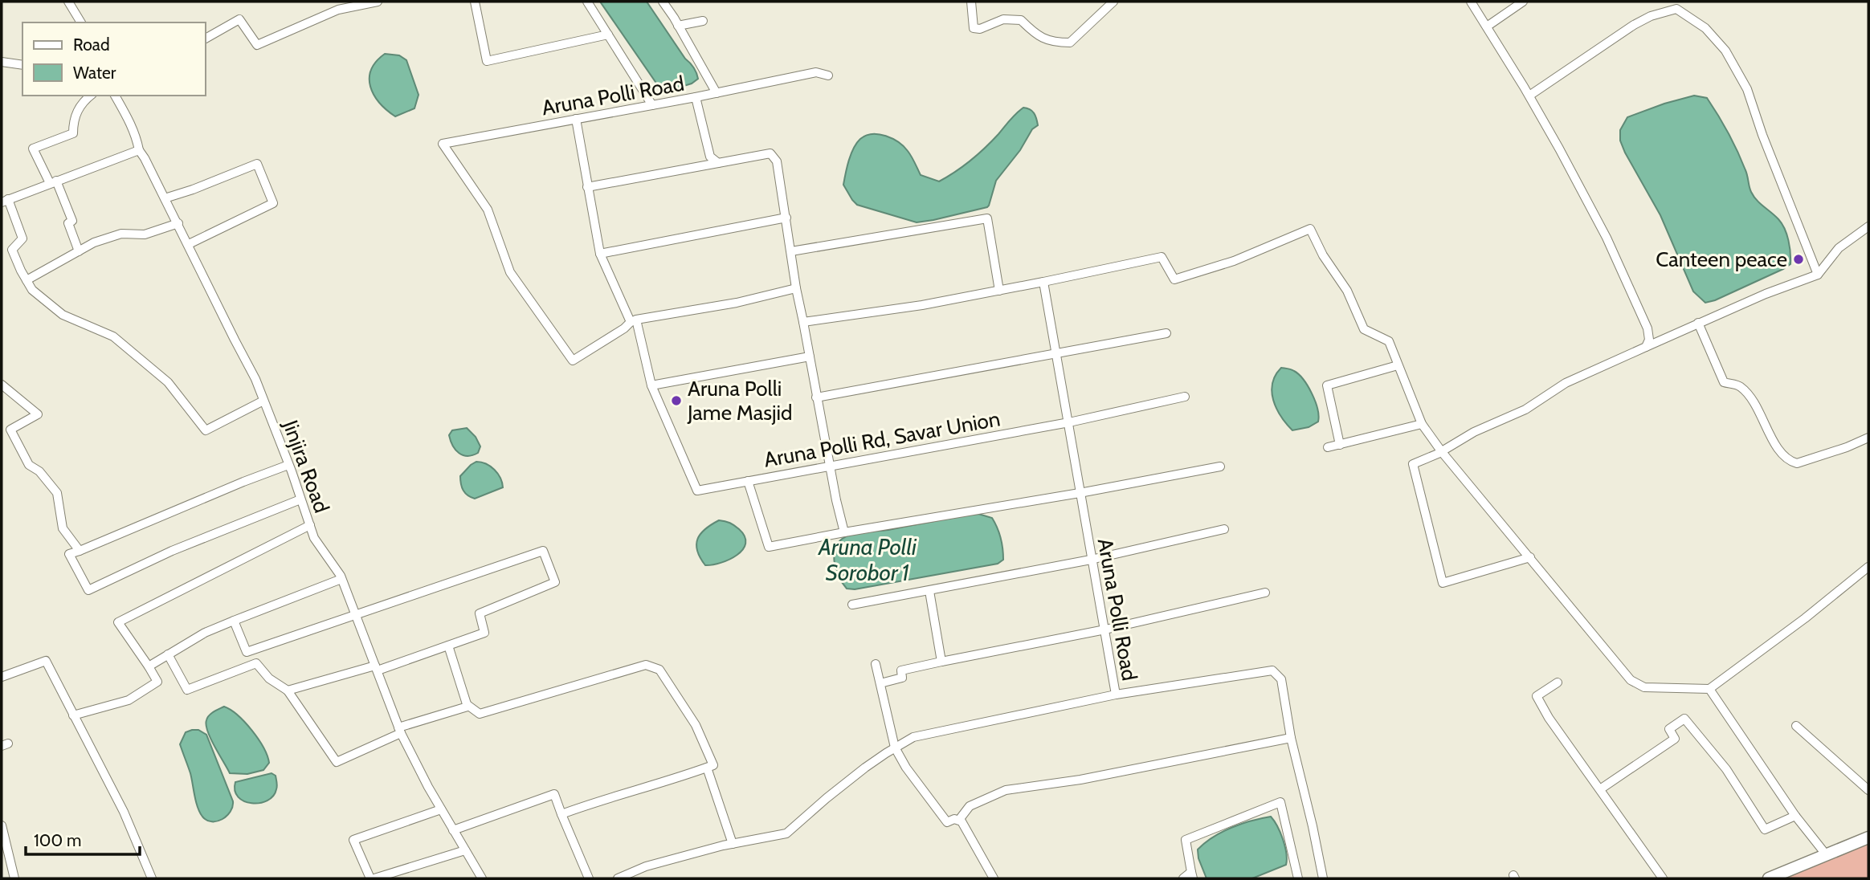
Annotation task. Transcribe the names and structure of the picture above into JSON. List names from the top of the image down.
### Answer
{
  "streets": {
    "street": ["Aruna Polli Road", "Aruna Polli Rd, Savar Union", "Jinjira Road"]
  },
  "crossings": [
    ["Aruna Polli Road", "Aruna Polli Rd, Savar Union"]
  ],
  "water": ["Aruna Polli Sorobor 1"],
  "places": ["Canteen peace", "Aruna Polli Jame Masjid"],
  "legend": ["Road", "Water"],
  "scale_bar": "100 m"
}
